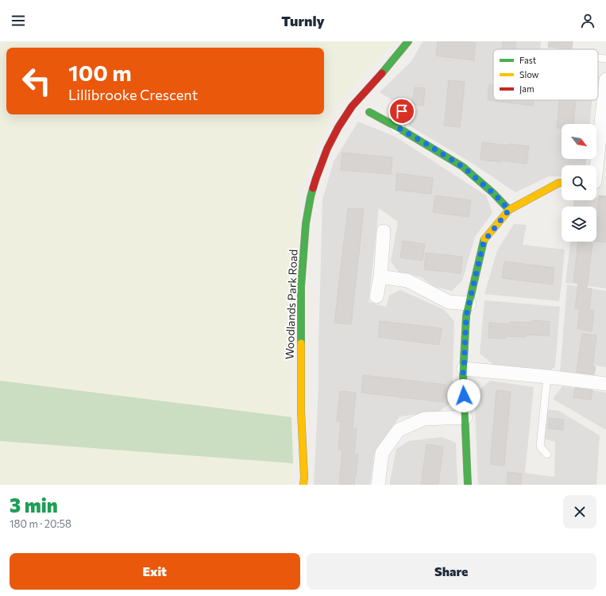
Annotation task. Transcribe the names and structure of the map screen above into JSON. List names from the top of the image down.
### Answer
{
  "streets": {
    "street": ["Woodlands Park Road"]
  },
  "legend": ["Fast", "Slow", "Jam"],
  "north": "bottom right",
  "page": {
    "header": "Turnly",
    "turn": ["100 m", "Lillibrooke Crescent"],
    "heading": ["3 min", "180 m · 20:58"],
    "buttons": ["Exit", "Share"]
  }
}
